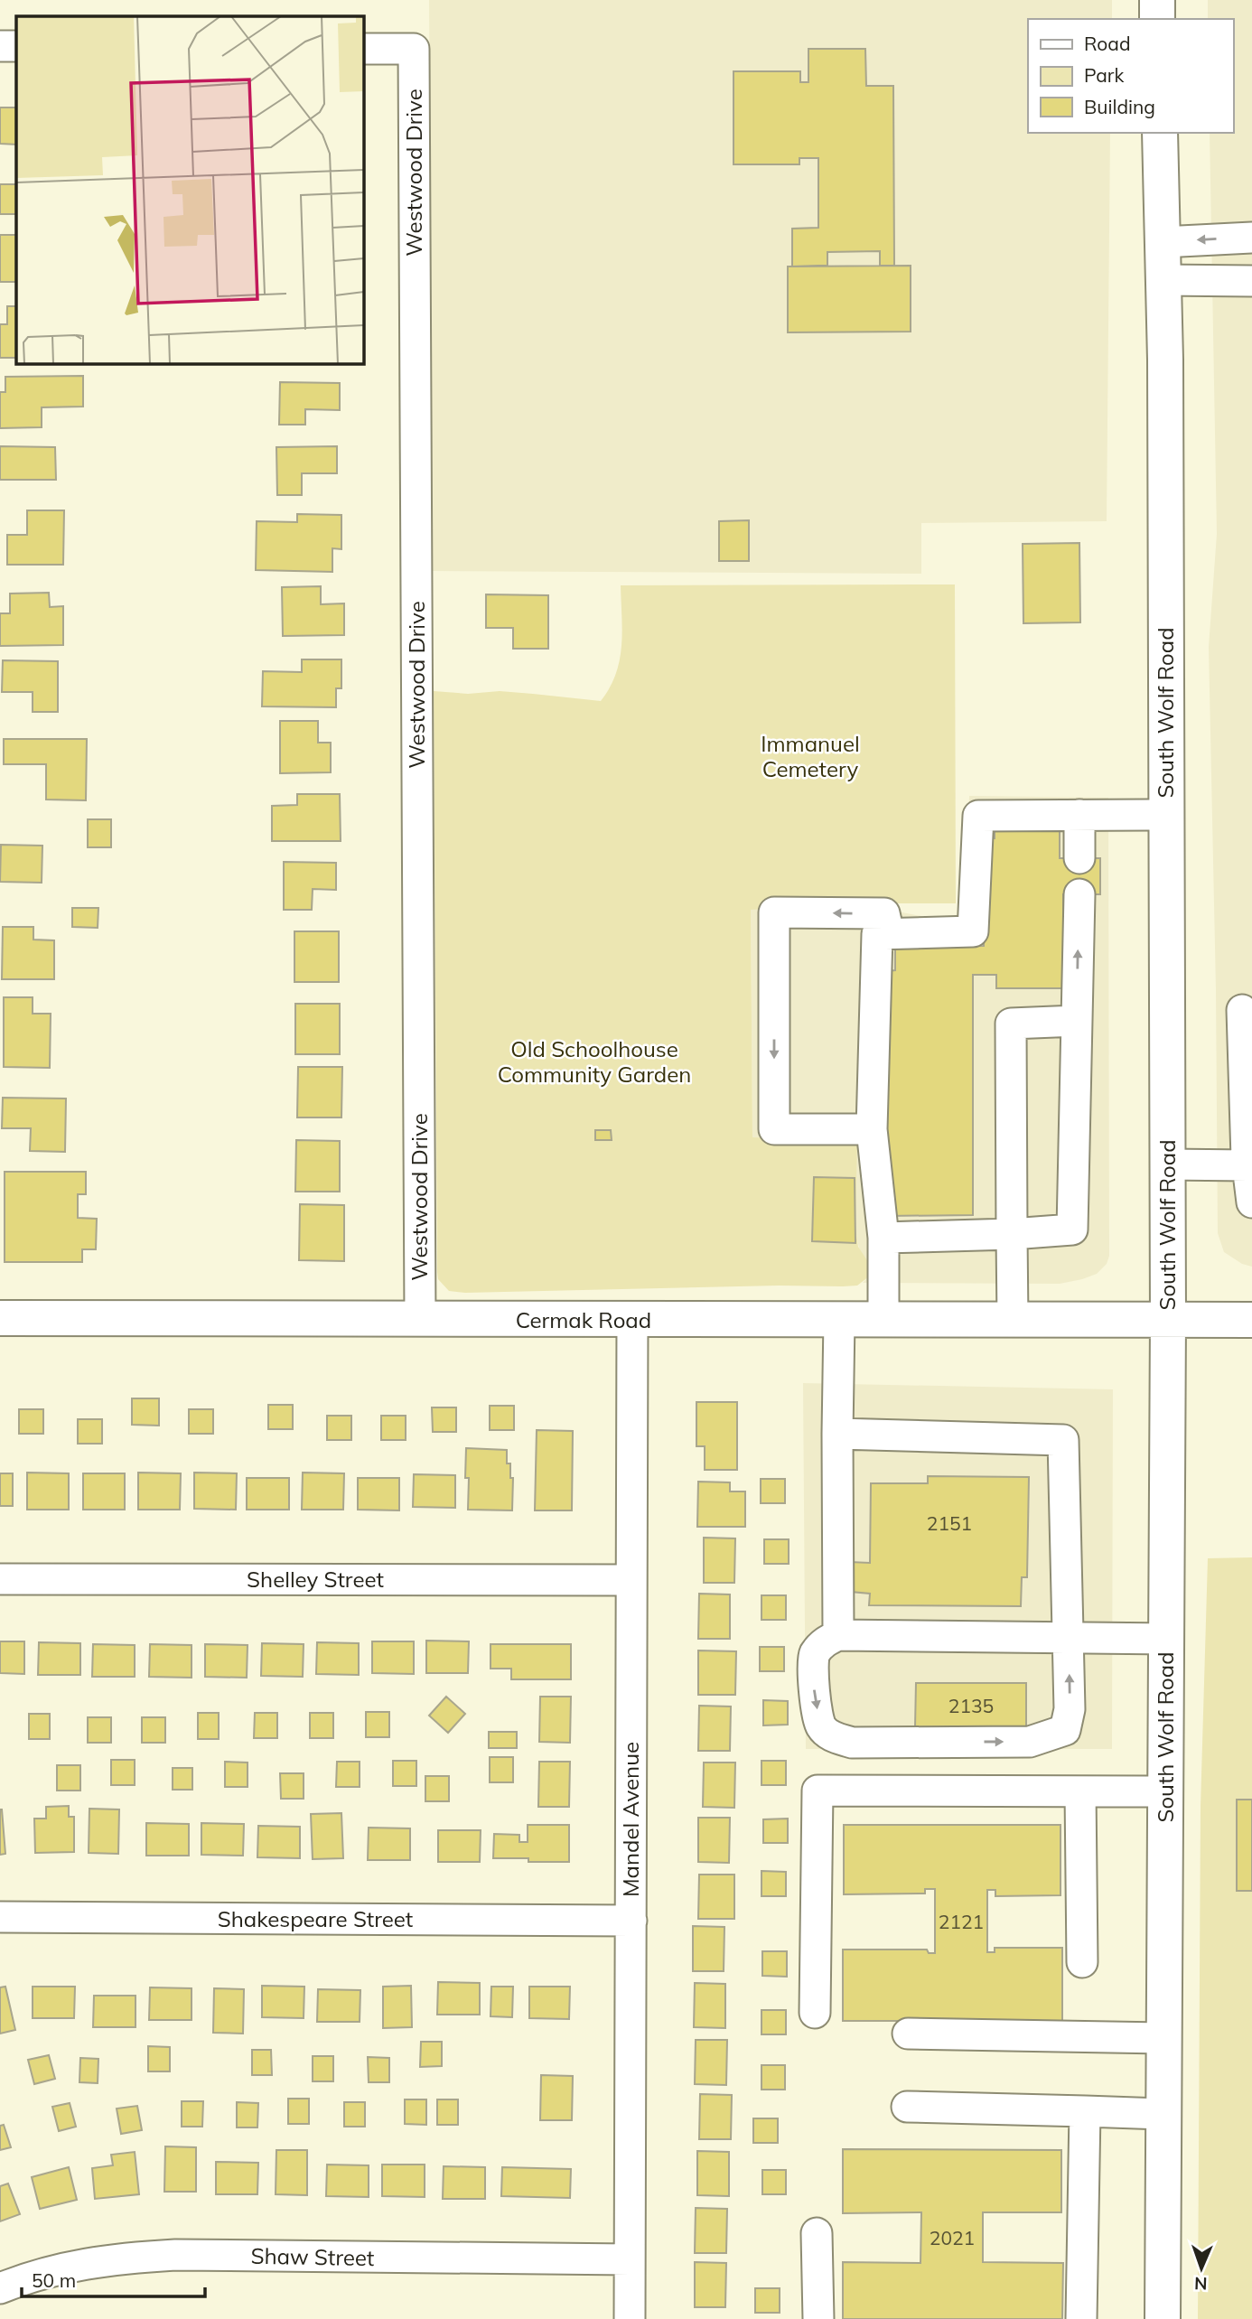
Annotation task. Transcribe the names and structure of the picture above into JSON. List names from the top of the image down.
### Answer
{
  "streets": {
    "main road": ["South Wolf Road", "Cermak Road"],
    "street": [
      "Westwood Drive",
      "Shelley Street",
      "Mandel Avenue",
      "Shakespeare Street",
      "Shaw Street"
    ]
  },
  "crossings": [
    ["Westwood Drive", "Cermak Road"],
    ["South Wolf Road", "Cermak Road"],
    ["Cermak Road", "Mandel Avenue"],
    ["Shelley Street", "Mandel Avenue"],
    ["Mandel Avenue", "Shakespeare Street"],
    ["Mandel Avenue", "Shaw Street"]
  ],
  "parks": ["Immanuel Cemetery", "Old Schoolhouse Community Garden"],
  "house_numbers": [
    "2151",
    "2135",
    "2121",
    "2021"
  ],
  "legend": ["Road", "Park", "Building"],
  "scale_bar": "50 m",
  "north": "bottom"
}
